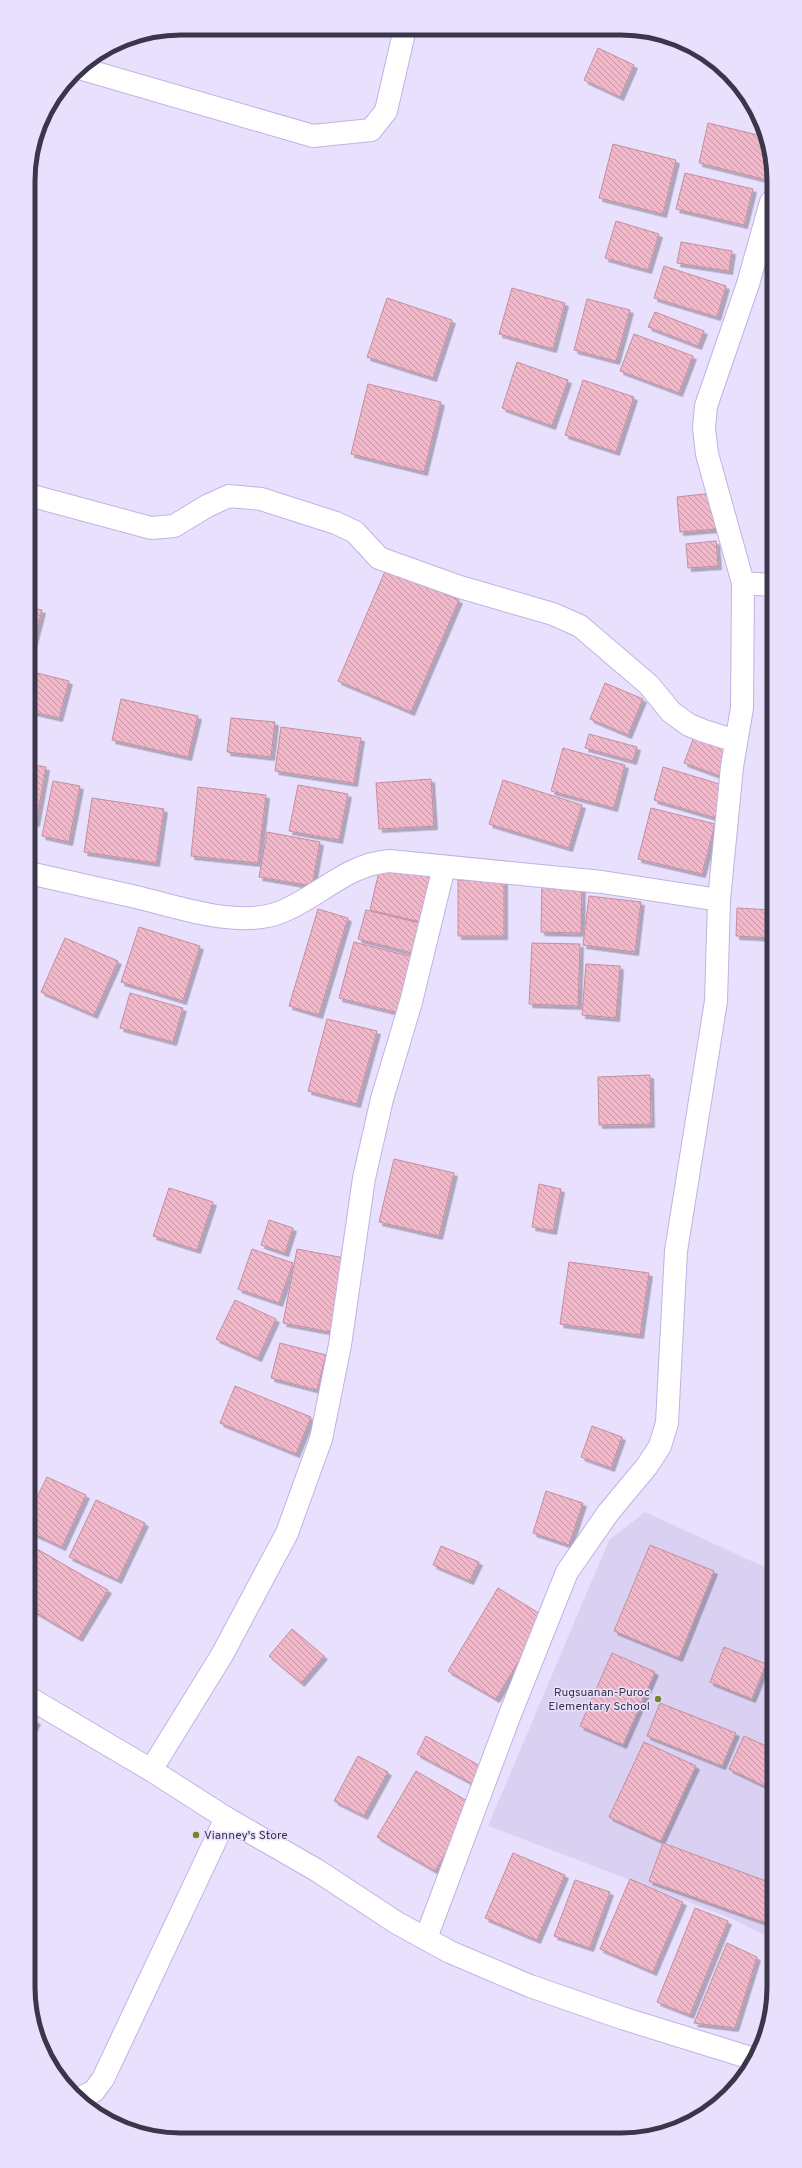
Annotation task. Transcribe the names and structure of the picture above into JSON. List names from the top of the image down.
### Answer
{
  "places": ["Rugsuanan-Puroc Elementary School", "Vianney's Store"]
}
